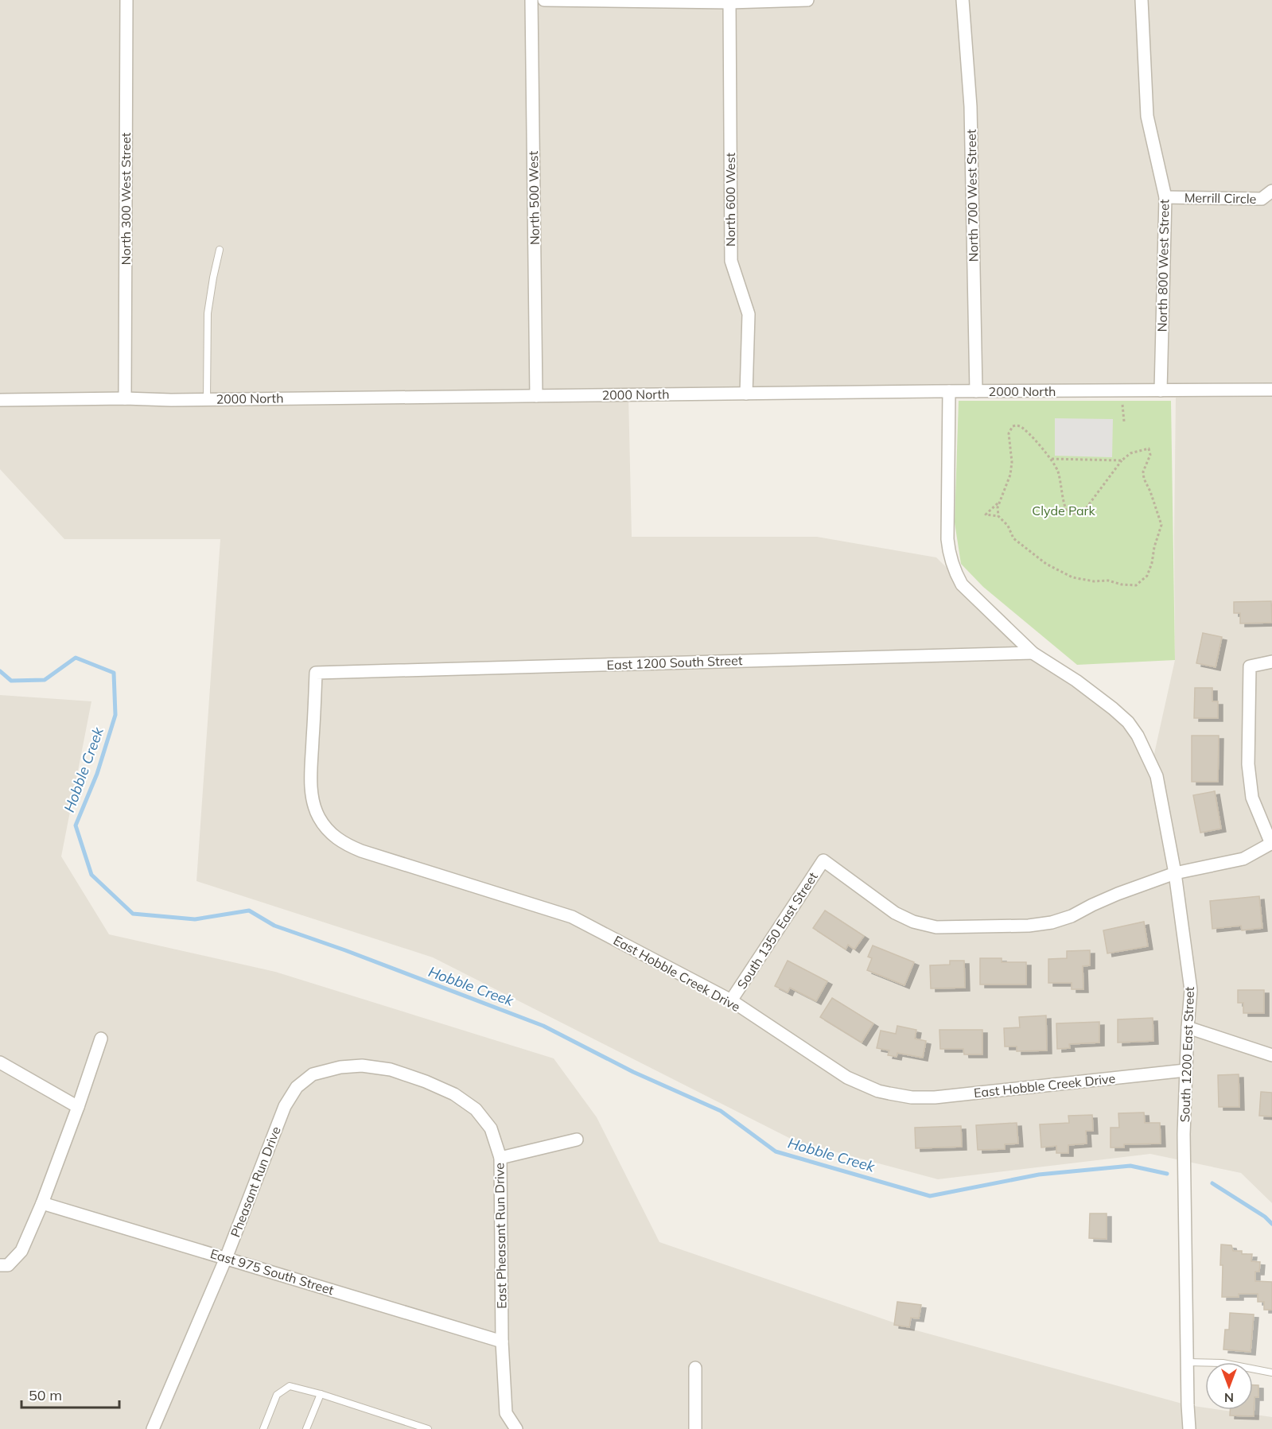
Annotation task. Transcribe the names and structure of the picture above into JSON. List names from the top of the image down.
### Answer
{
  "streets": {
    "street": [
      "North 700 West Street",
      "North 500 West",
      "Merrill Circle",
      "North 300 West Street",
      "North 600 West",
      "North 800 West Street",
      "2000 North",
      "East 1200 South Street",
      "South 1350 East Street",
      "East Hobble Creek Drive",
      "South 1200 East Street",
      "Pheasant Run Drive",
      "East Pheasant Run Drive",
      "East 975 South Street"
    ]
  },
  "crossings": [
    ["North 700 West Street", "2000 North"],
    ["North 500 West", "2000 North"],
    ["Merrill Circle", "North 800 West Street"],
    ["North 300 West Street", "2000 North"],
    ["North 600 West", "2000 North"],
    ["North 800 West Street", "2000 North"],
    ["2000 North", "South 1200 East Street"],
    ["East 1200 South Street", "East Hobble Creek Drive"],
    ["East 1200 South Street", "South 1200 East Street"],
    ["South 1350 East Street", "East Hobble Creek Drive"],
    ["South 1350 East Street", "South 1200 East Street"],
    ["East Hobble Creek Drive", "South 1200 East Street"],
    ["Pheasant Run Drive", "East Pheasant Run Drive"],
    ["Pheasant Run Drive", "East 975 South Street"],
    ["East Pheasant Run Drive", "East 975 South Street"]
  ],
  "water": ["Hobble Creek"],
  "parks": ["Clyde Park"],
  "scale_bar": "50 m",
  "north": "bottom"
}
